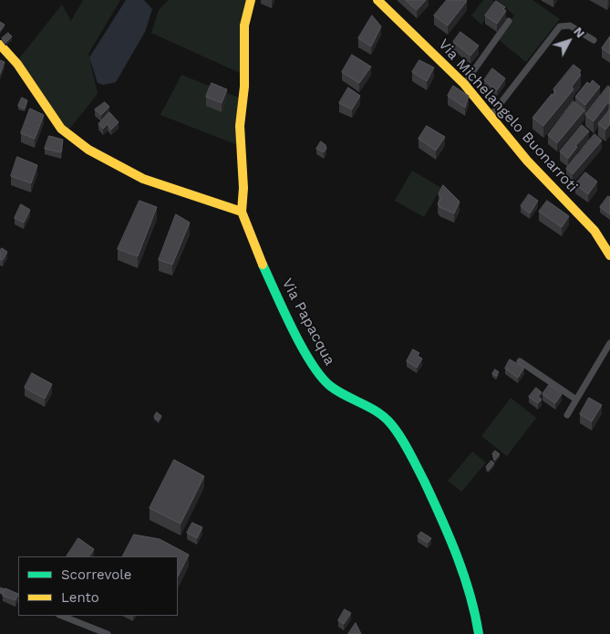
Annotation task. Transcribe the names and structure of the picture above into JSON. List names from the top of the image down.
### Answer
{
  "streets": {
    "street": ["Via Michelangelo Buonarroti", "Via Papacqua"]
  },
  "legend": ["Scorrevole", "Lento"],
  "north": "top right"
}
